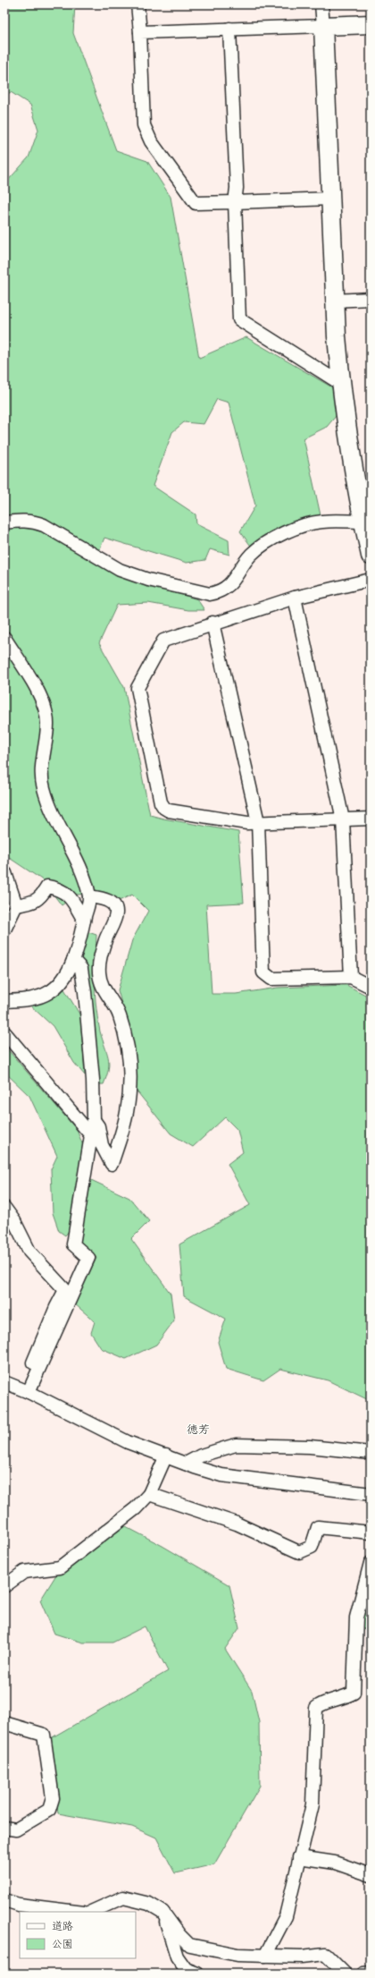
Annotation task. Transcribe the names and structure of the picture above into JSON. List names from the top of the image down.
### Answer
{
  "districts": ["徳芳"],
  "legend": ["道路", "公園"]
}
